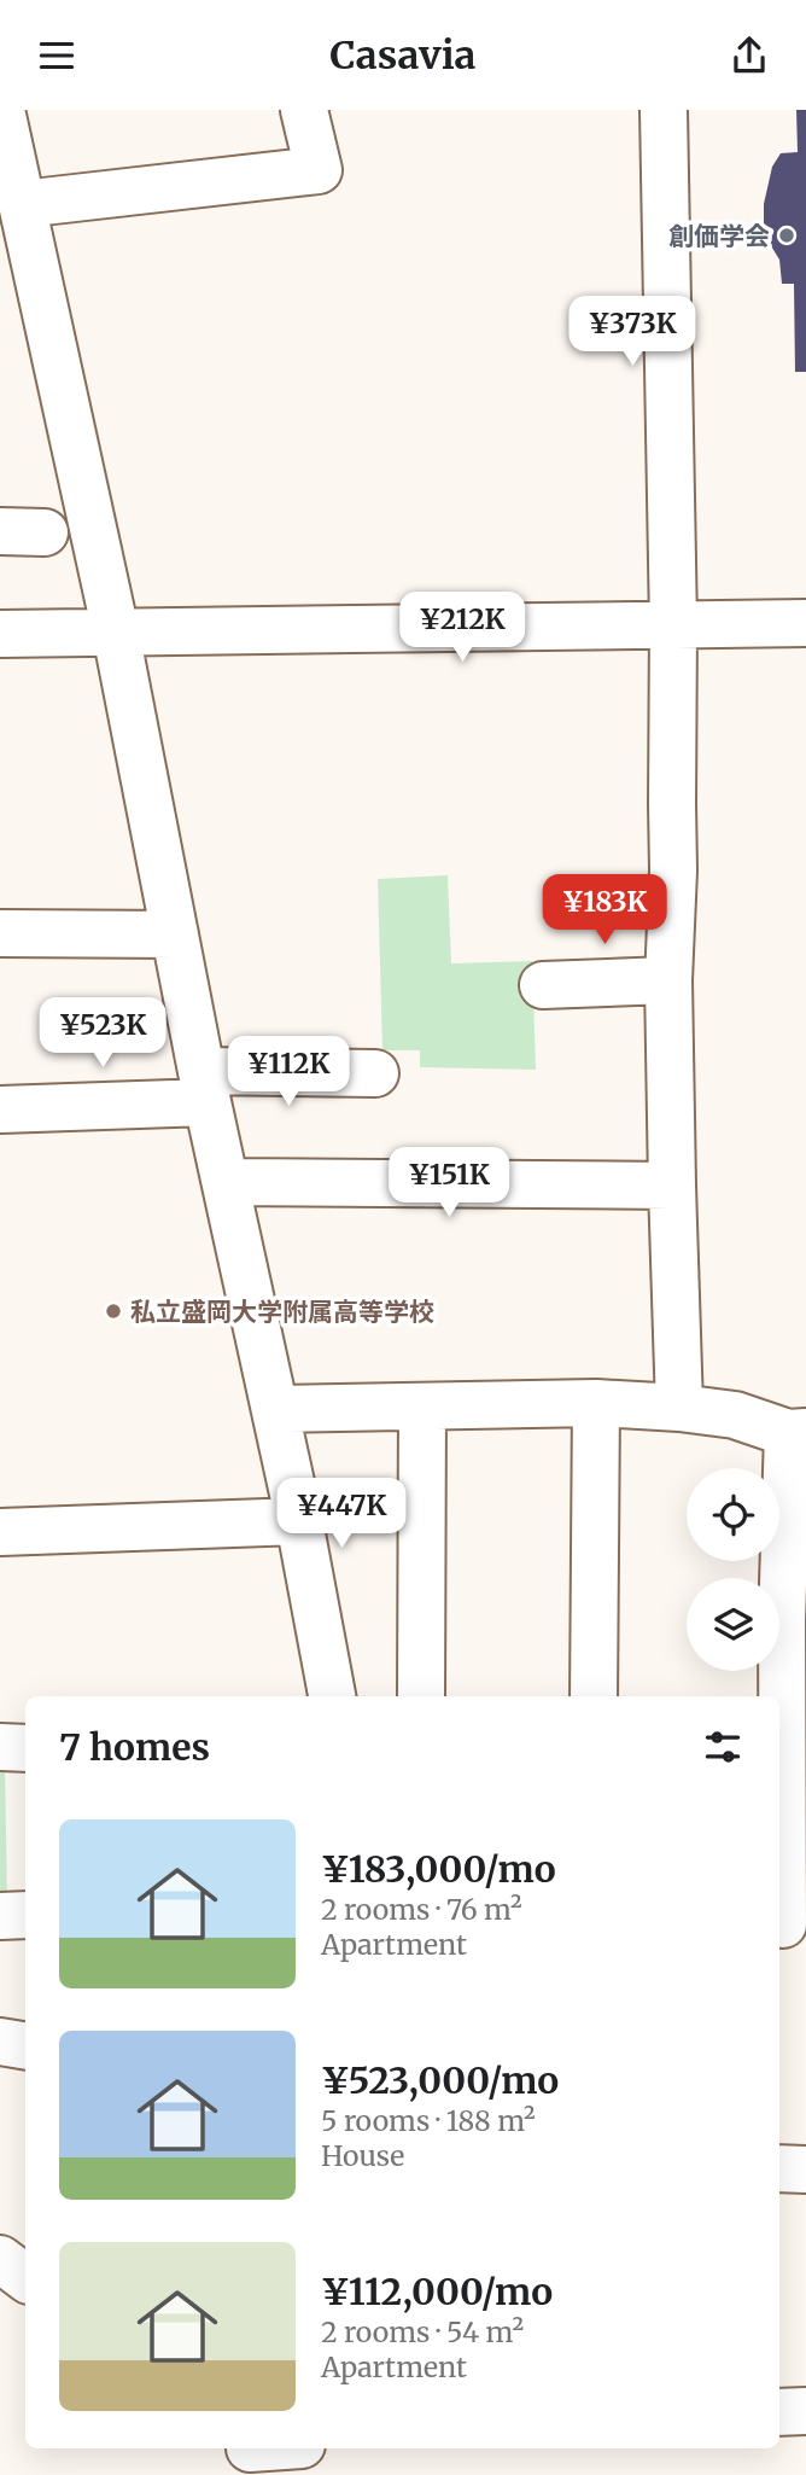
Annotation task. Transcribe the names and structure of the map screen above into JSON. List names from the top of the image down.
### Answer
{
  "places": ["創価学会", "私立盛岡大学附属高等学校"],
  "page": {
    "header": "Casavia",
    "price": [
      "¥373K",
      "¥212K",
      "¥183K",
      "¥523K",
      "¥112K",
      "¥151K",
      "¥447K"
    ],
    "heading": "7 homes",
    "list": [
      {
        "name": "¥183,000/mo",
        "note": "2 rooms · 76 m² · Apartment"
      },
      {
        "name": "¥523,000/mo",
        "note": "5 rooms · 188 m² · House"
      },
      {
        "name": "¥112,000/mo",
        "note": "2 rooms · 54 m² · Apartment"
      }
    ]
  }
}
